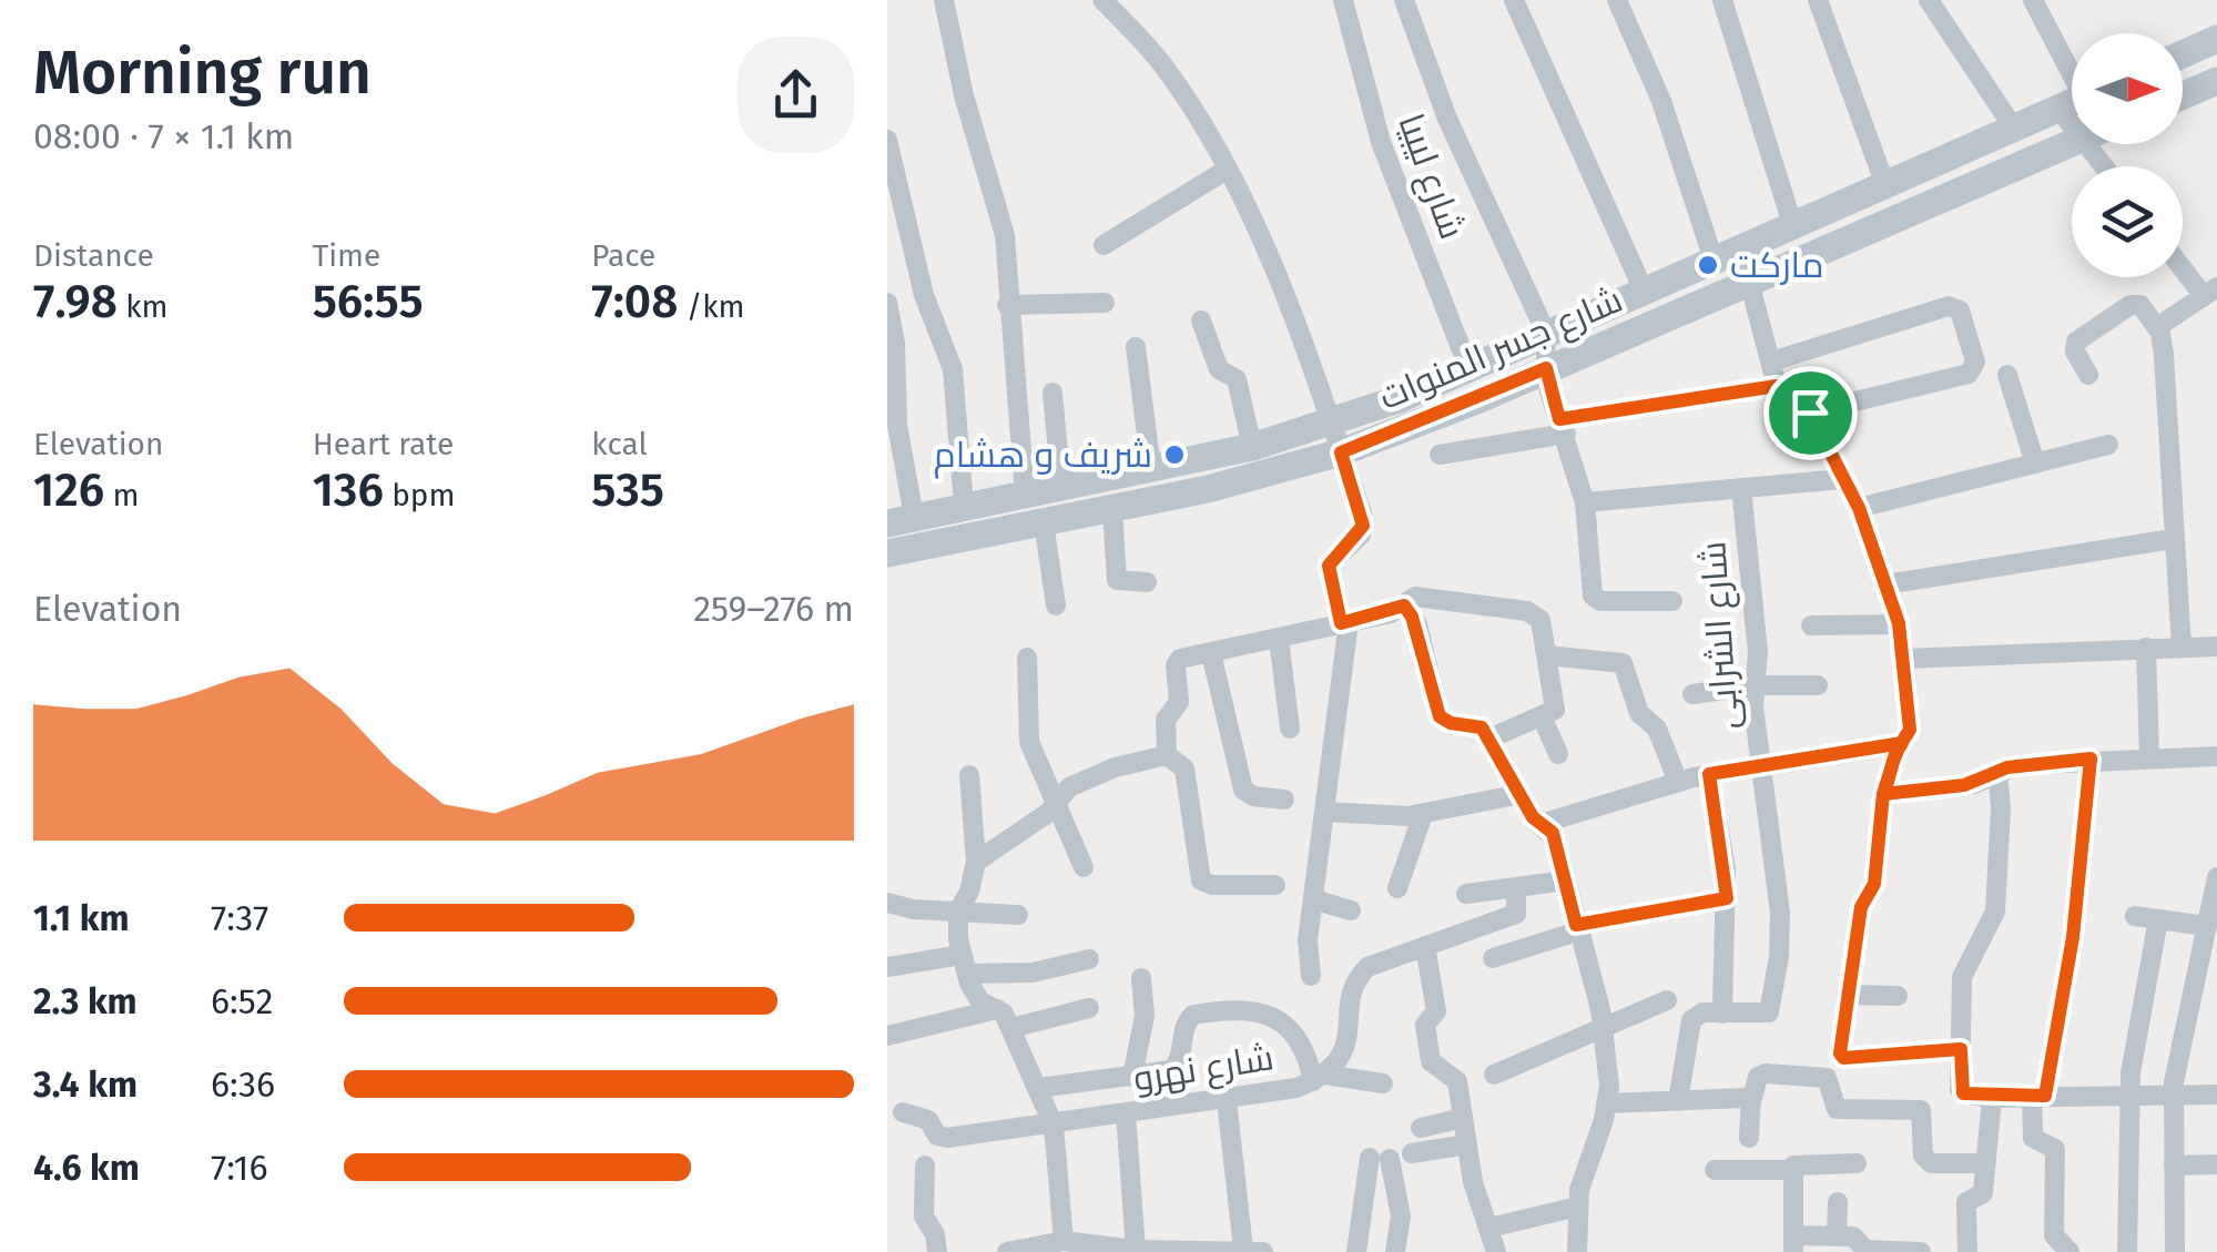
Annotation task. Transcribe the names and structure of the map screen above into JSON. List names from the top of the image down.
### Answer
{
  "streets": {
    "street": [
      "شارع ليبيا",
      "شارع جسر المنوات",
      "شارع الشرابى",
      "شارع نهرو"
    ]
  },
  "crossings": [
    ["شارع ليبيا", "شارع جسر المنوات"]
  ],
  "places": ["ماركت", "شريف و هشام"],
  "north": "right",
  "page": {
    "heading": ["Morning run", "08:00 · 7 × 1.1 km"],
    "stats": [
      ["Distance", "7.98 km"],
      ["Time", "56:55"],
      ["Pace", "7:08 /km"],
      ["Elevation", "126 m"],
      ["Heart rate", "136 bpm"],
      ["kcal", "535"]
    ],
    "chart": ["Elevation", "259–276 m"],
    "list": [
      {
        "name": "1.1 km",
        "note": "7:37"
      },
      {
        "name": "2.3 km",
        "note": "6:52"
      },
      {
        "name": "3.4 km",
        "note": "6:36"
      },
      {
        "name": "4.6 km",
        "note": "7:16"
      }
    ]
  }
}
